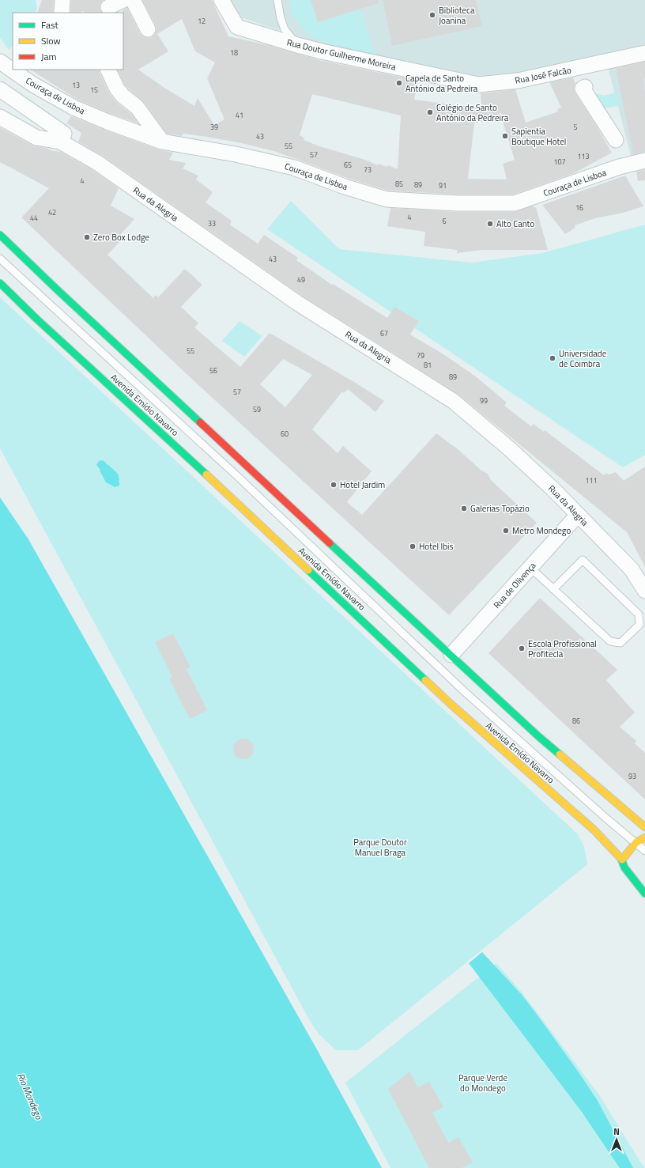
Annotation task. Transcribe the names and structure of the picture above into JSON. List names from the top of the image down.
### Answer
{
  "streets": {
    "main road": ["Avenida Emídio Navarro"],
    "street": [
      "Rua Doutor Guilherme Moreira",
      "Rua José Falcão",
      "Couraça de Lisboa",
      "Rua da Alegria",
      "Rua de Olivença"
    ]
  },
  "crossings": [
    ["Rua Doutor Guilherme Moreira", "Rua José Falcão"],
    ["Rua da Alegria", "Rua de Olivença"]
  ],
  "water": ["Rio Mondego"],
  "parks": ["Parque Doutor Manuel Braga", "Parque Verde do Mondego"],
  "places": [
    "Biblioteca Joanina",
    "Capela de Santo António da Pedreira",
    "Colégio de Santo António da Pedreira",
    "Sapientia Boutique Hotel",
    "Alto Canto",
    "Zero Box Lodge",
    "Universidade de Coimbra",
    "Hotel Jardim",
    "Galerias Topázio",
    "Metro Mondego",
    "Hotel Ibis",
    "Escola Profissional Profitecla"
  ],
  "house_numbers": [
    "12",
    "18",
    "13",
    "15",
    "41",
    "39",
    "5",
    "43",
    "55",
    "57",
    "113",
    "107",
    "65",
    "73",
    "4",
    "85",
    "89",
    "91",
    "16",
    "42",
    "4",
    "44",
    "6",
    "33",
    "43",
    "49",
    "67",
    "55",
    "79",
    "81",
    "56",
    "89",
    "57",
    "99",
    "59",
    "60",
    "111",
    "86",
    "93"
  ],
  "legend": ["Fast", "Slow", "Jam"],
  "north": "top"
}
